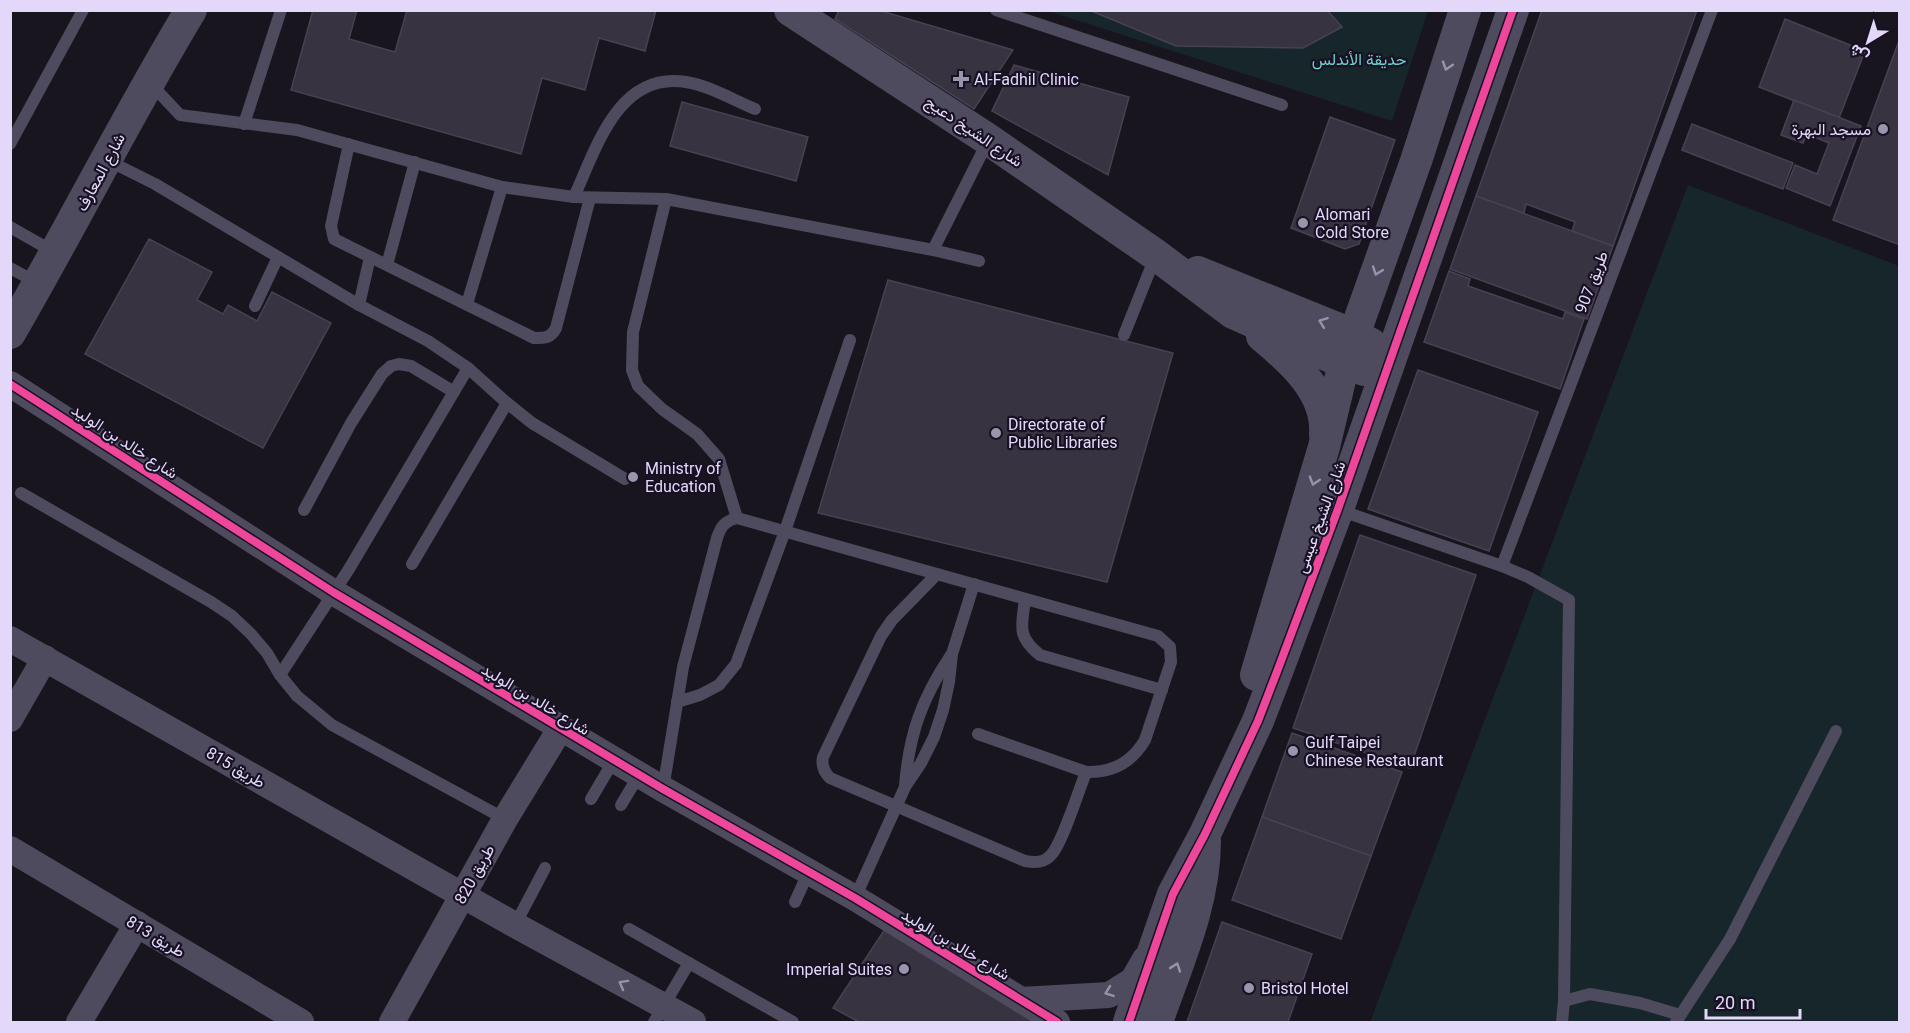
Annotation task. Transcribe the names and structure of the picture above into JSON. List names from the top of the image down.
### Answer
{
  "streets": {
    "street": [
      "شارع الشيخ دعيج",
      "شارع المعارف",
      "شارع خالد بن الوليد",
      "شارع الشيخ عيسى",
      "طريق 815",
      "طريق 820",
      "طريق 813"
    ],
    "lane": ["طريق 907"]
  },
  "crossings": [
    ["شارع الشيخ دعيج", "شارع الشيخ عيسى"],
    ["شارع خالد بن الوليد", "شارع الشيخ عيسى"],
    ["شارع خالد بن الوليد", "طريق 820"],
    ["طريق 815", "طريق 820"]
  ],
  "parks": ["حديقة الأندلس"],
  "places": {
    "health": ["Al-Fadhil Clinic"],
    "other": [
      "مسجد البهرة",
      "Alomari Cold Store",
      "Directorate of Public Libraries",
      "Ministry of Education",
      "Gulf Taipei Chinese Restaurant",
      "Imperial Suites",
      "Bristol Hotel"
    ]
  },
  "scale_bar": "20 m",
  "north": "bottom left"
}
